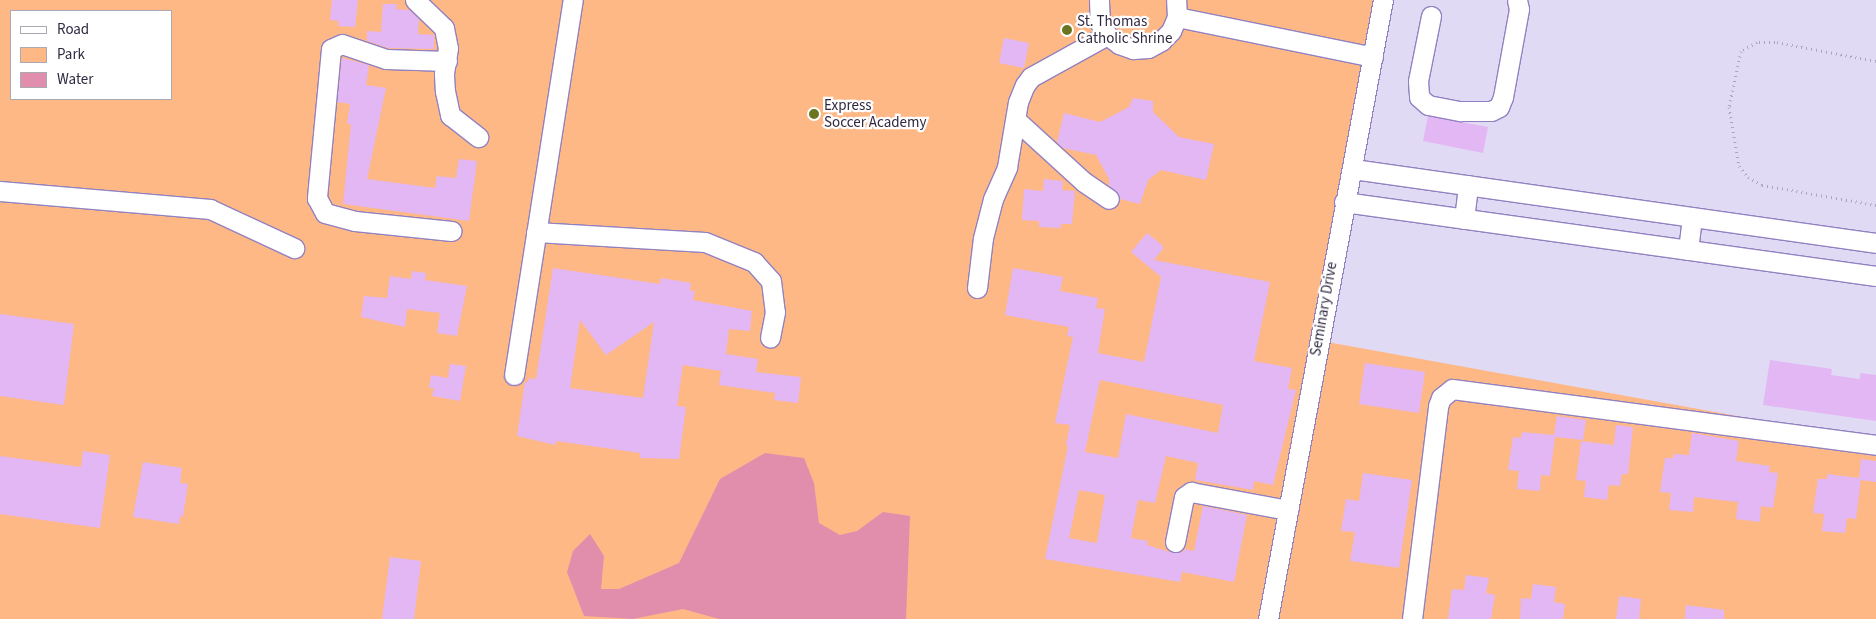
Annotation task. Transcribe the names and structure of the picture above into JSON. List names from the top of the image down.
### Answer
{
  "streets": {
    "street": ["Seminary Drive"]
  },
  "places": ["St. Thomas Catholic Shrine", "Express Soccer Academy"],
  "legend": ["Road", "Park", "Water"]
}
